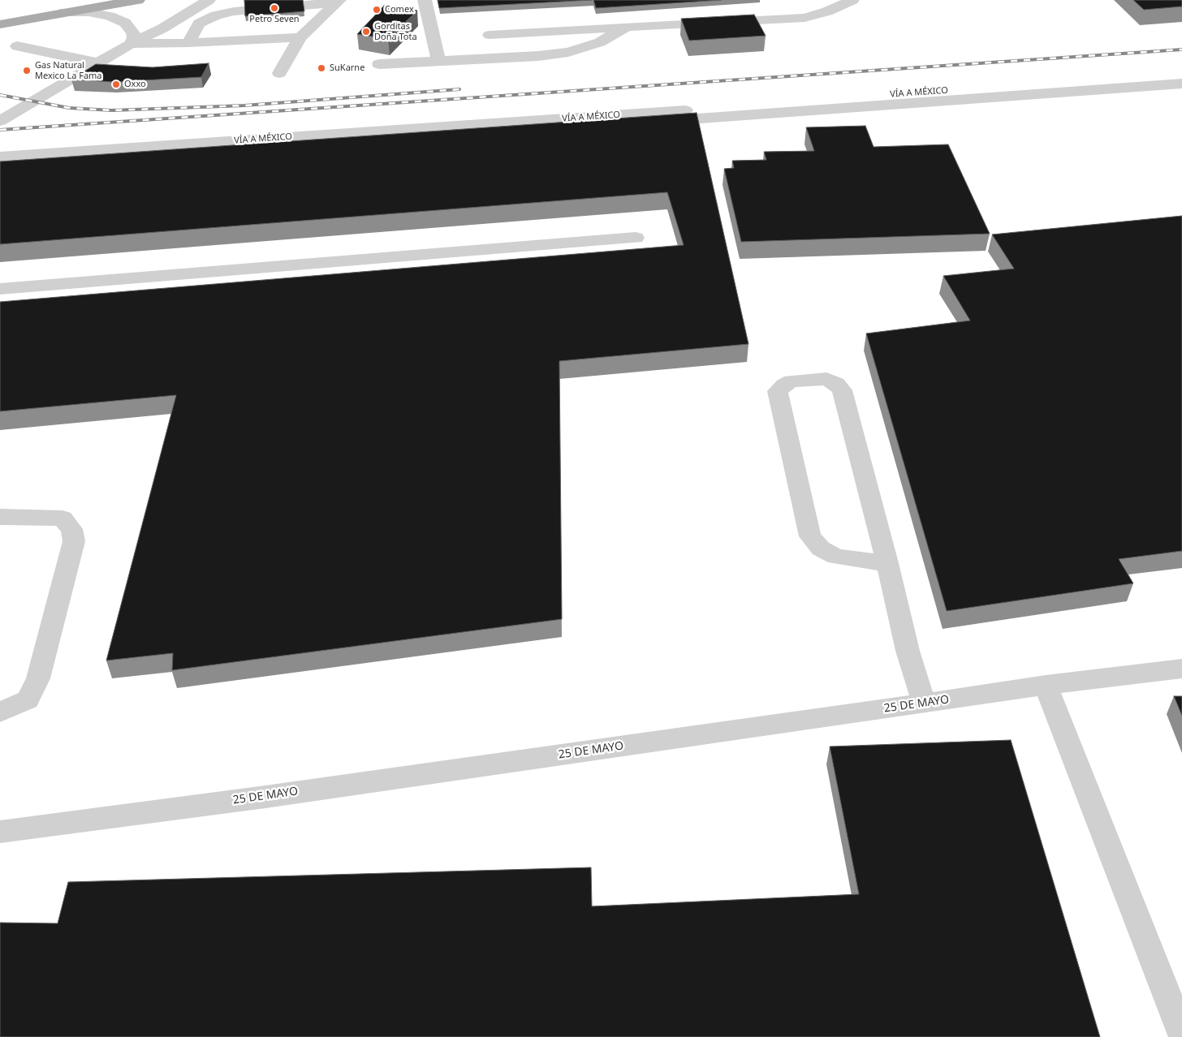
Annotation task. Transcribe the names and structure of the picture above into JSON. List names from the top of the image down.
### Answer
{
  "streets": {
    "street": ["VÍA A MÉXICO", "25 DE MAYO"]
  },
  "places": [
    "Petro Seven",
    "Comex",
    "Gorditas Doña Tota",
    "SuKarne",
    "Gas Natural Mexico La Fama",
    "Oxxo"
  ]
}
